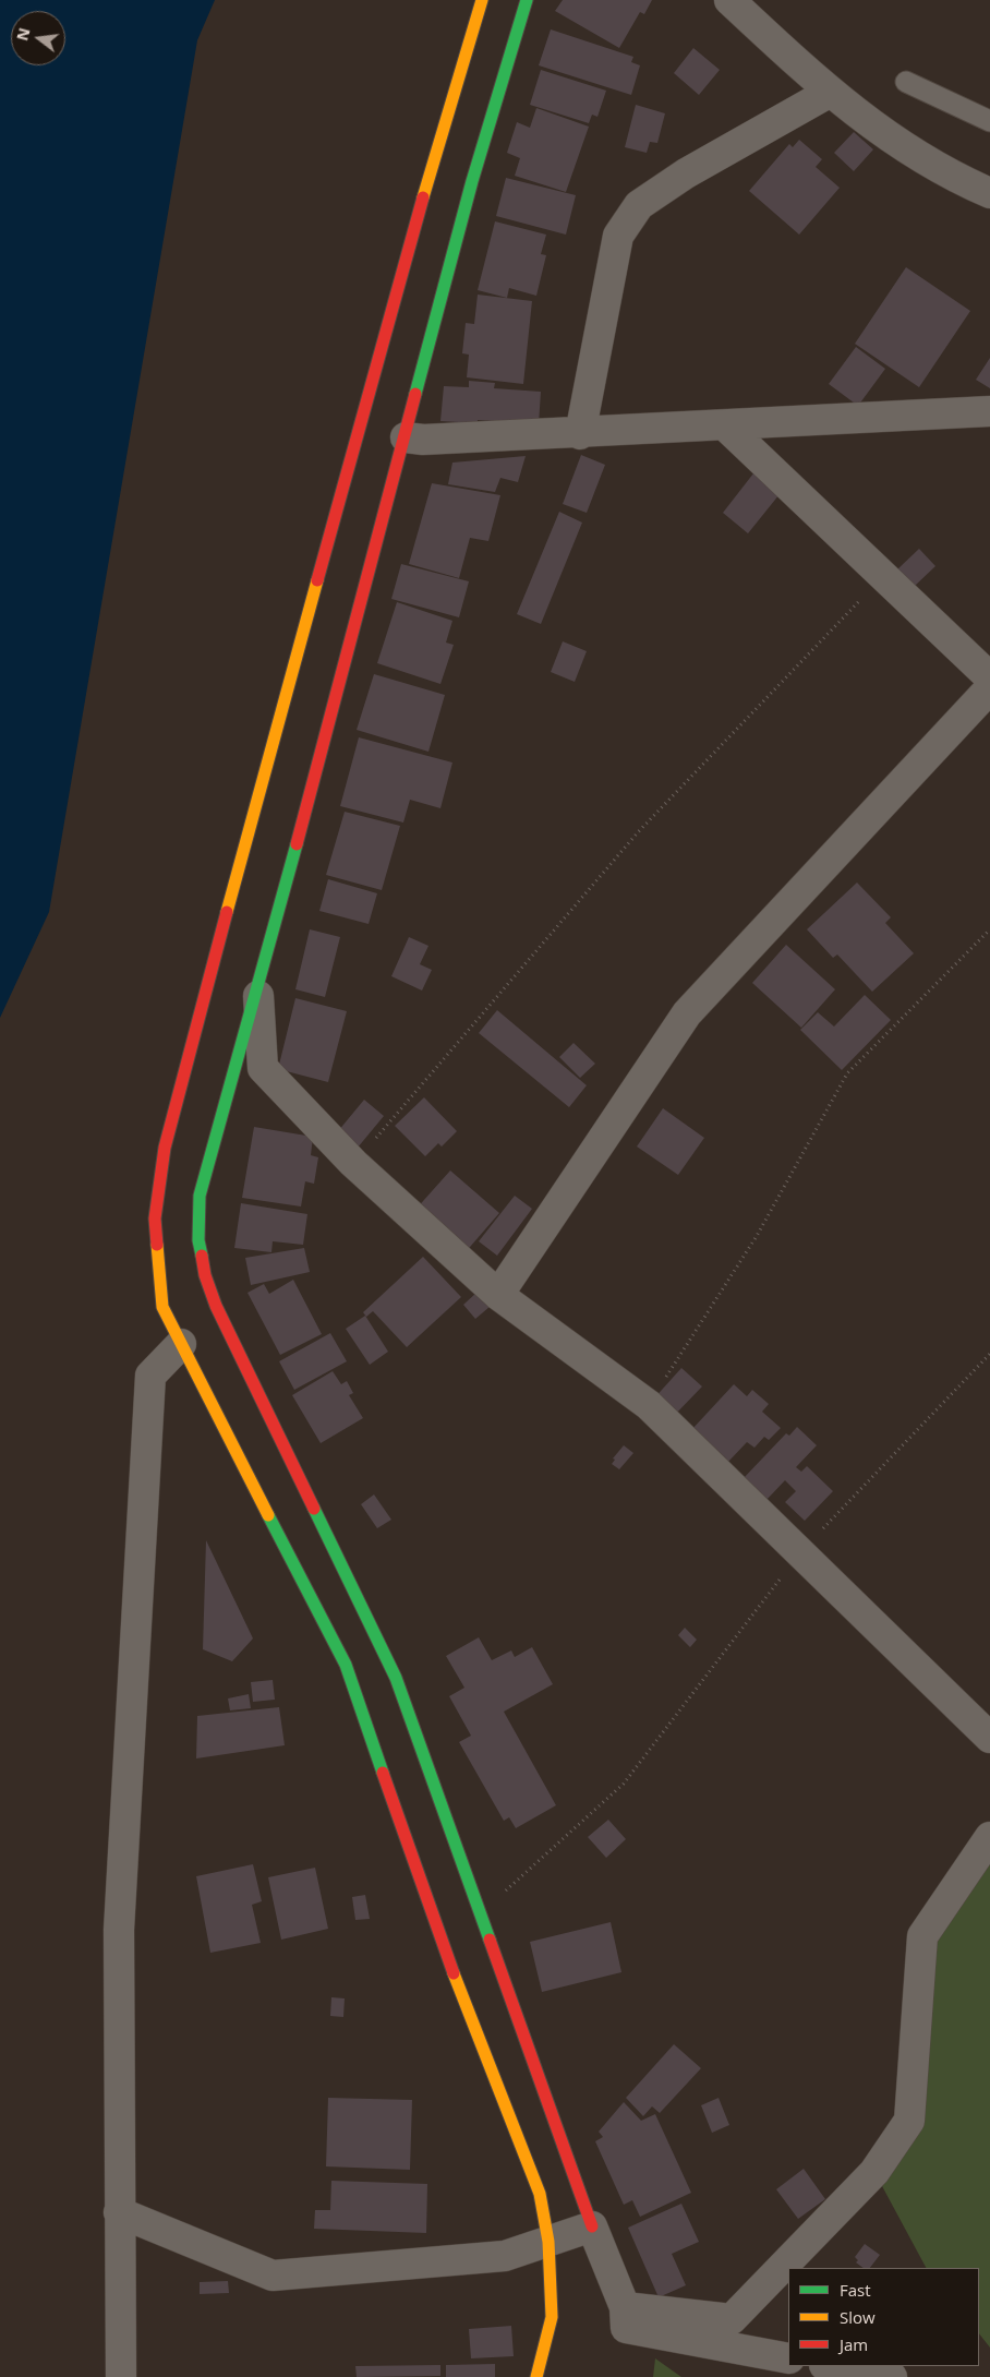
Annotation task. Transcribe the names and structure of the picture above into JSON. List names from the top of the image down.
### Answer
{
  "legend": ["Fast", "Slow", "Jam"],
  "north": "left"
}
